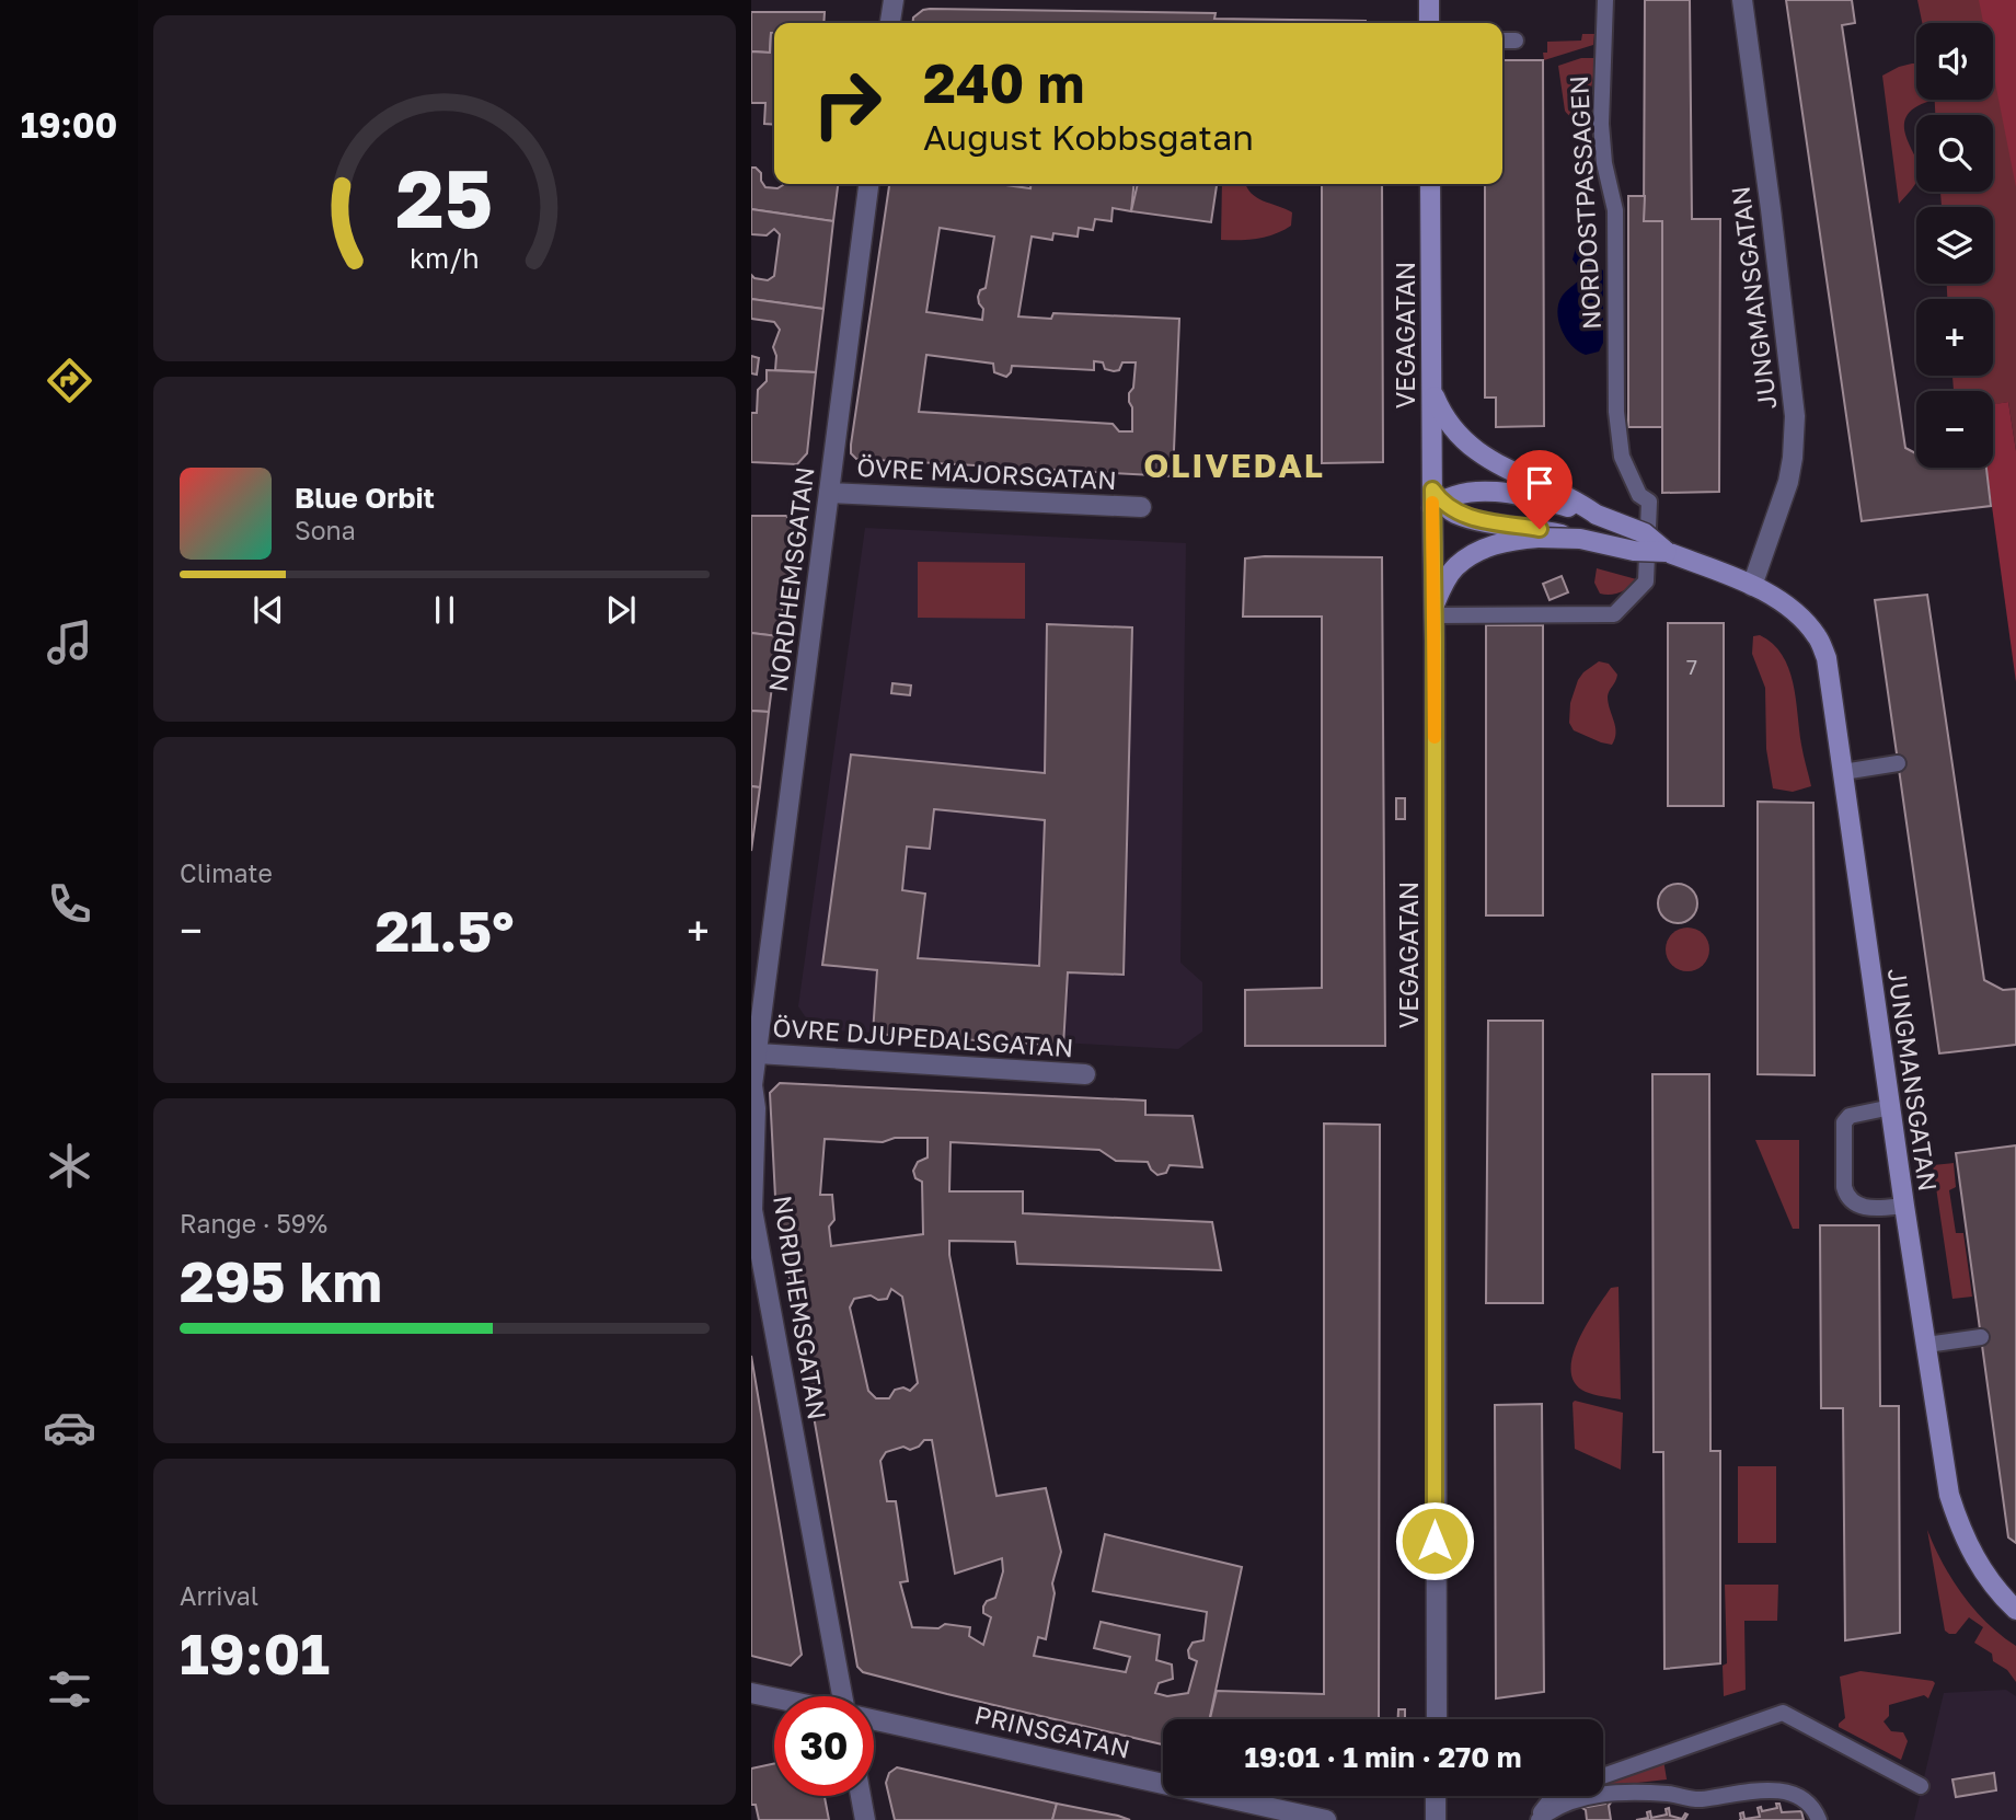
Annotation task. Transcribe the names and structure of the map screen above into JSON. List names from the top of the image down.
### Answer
{
  "streets": {
    "street": [
      "JUNGMANSGATAN",
      "VEGAGATAN",
      "ÖVRE MAJORSGATAN",
      "NORDHEMSGATAN",
      "ÖVRE DJUPEDALSGATAN",
      "PRINSGATAN"
    ],
    "lane": ["NORDOSTPASSAGEN"]
  },
  "crossings": [
    ["NORDOSTPASSAGEN", "VEGAGATAN"],
    ["ÖVRE MAJORSGATAN", "NORDHEMSGATAN"],
    ["NORDHEMSGATAN", "ÖVRE DJUPEDALSGATAN"]
  ],
  "districts": ["OLIVEDAL"],
  "house_numbers": ["7"],
  "page": {
    "tabs": "19:00",
    "map_buttons": ["+", "−"],
    "turn": ["240 m", "August Kobbsgatan"],
    "song": ["Blue Orbit", "Sona"],
    "tile": [
      "Climate",
      ["Range · 59%", "295 km"],
      ["Arrival", "19:01"]
    ],
    "heat": ["−", "21.5°", "+"],
    "limit": "30",
    "trip": "19:01 · 1 min · 270 m",
    "gauge": ["25", "km/h"]
  }
}
